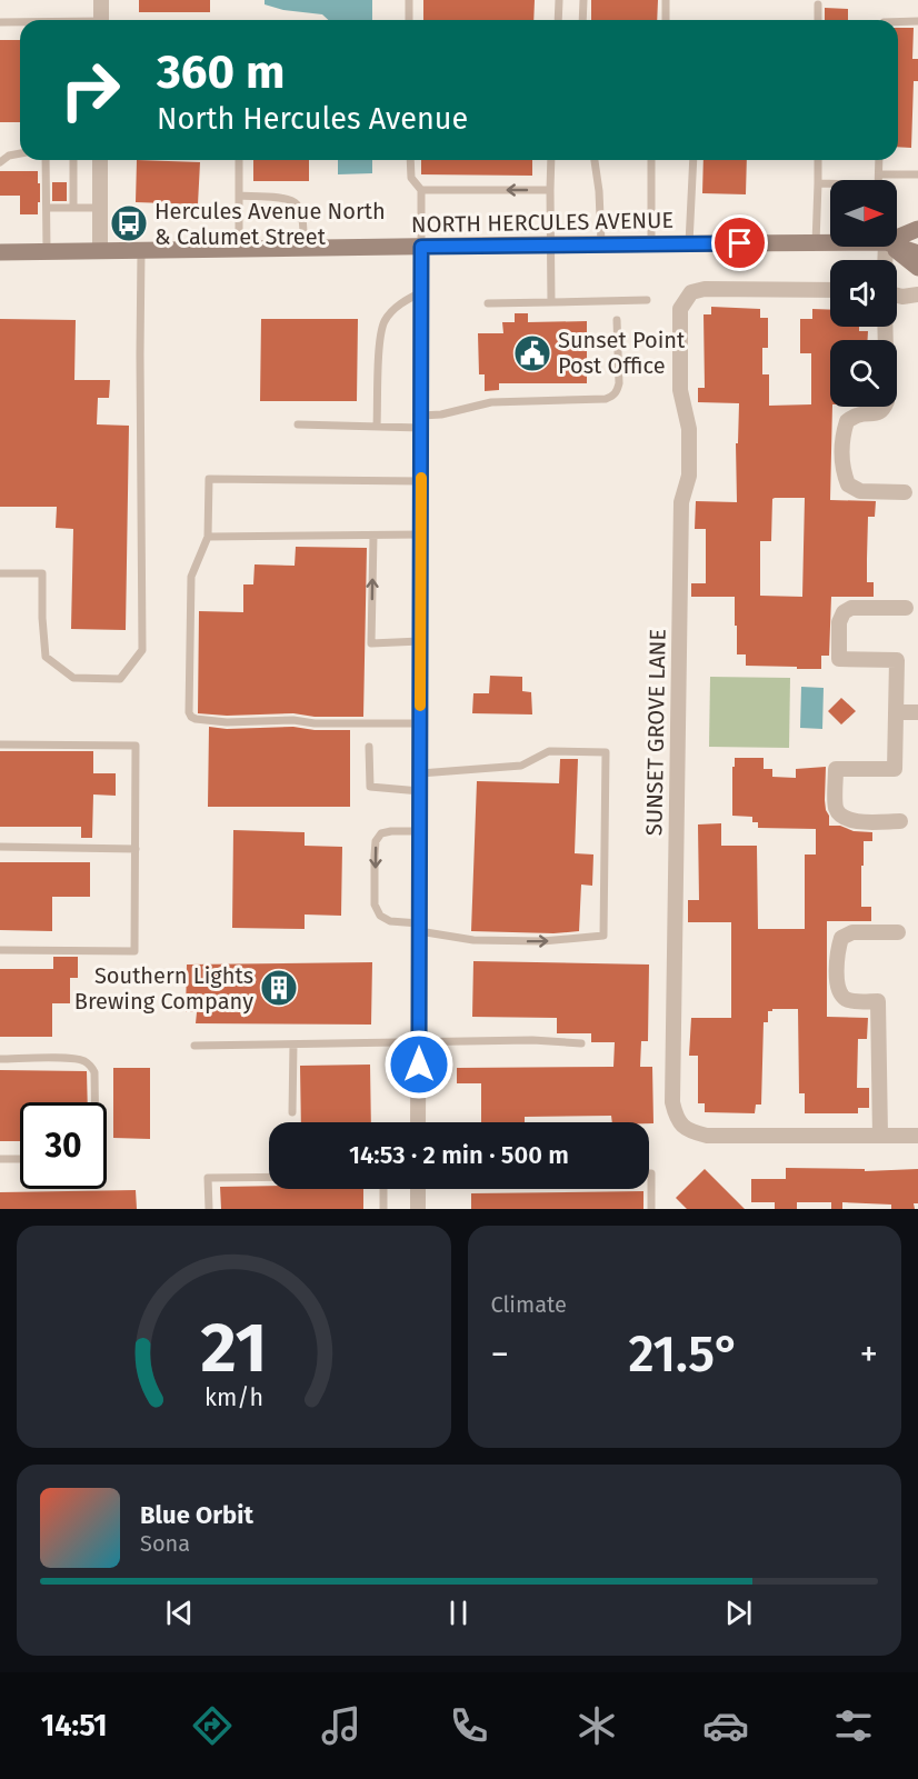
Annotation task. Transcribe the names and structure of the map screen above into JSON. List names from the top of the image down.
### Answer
{
  "streets": {
    "street": ["NORTH HERCULES AVENUE", "SUNSET GROVE LANE"]
  },
  "places": {
    "bus stop": ["Hercules Avenue North & Calumet Street"],
    "public building": ["Sunset Point Post Office"],
    "building": ["Southern Lights Brewing Company"]
  },
  "north": "right",
  "page": {
    "turn": ["360 m", "North Hercules Avenue"],
    "limit": "30",
    "trip": "14:53 · 2 min · 500 m",
    "tile": "Climate",
    "heat": ["−", "21.5°", "+"],
    "song": ["Blue Orbit", "Sona"],
    "tabs": "14:51",
    "gauge": ["21", "km/h"]
  }
}
